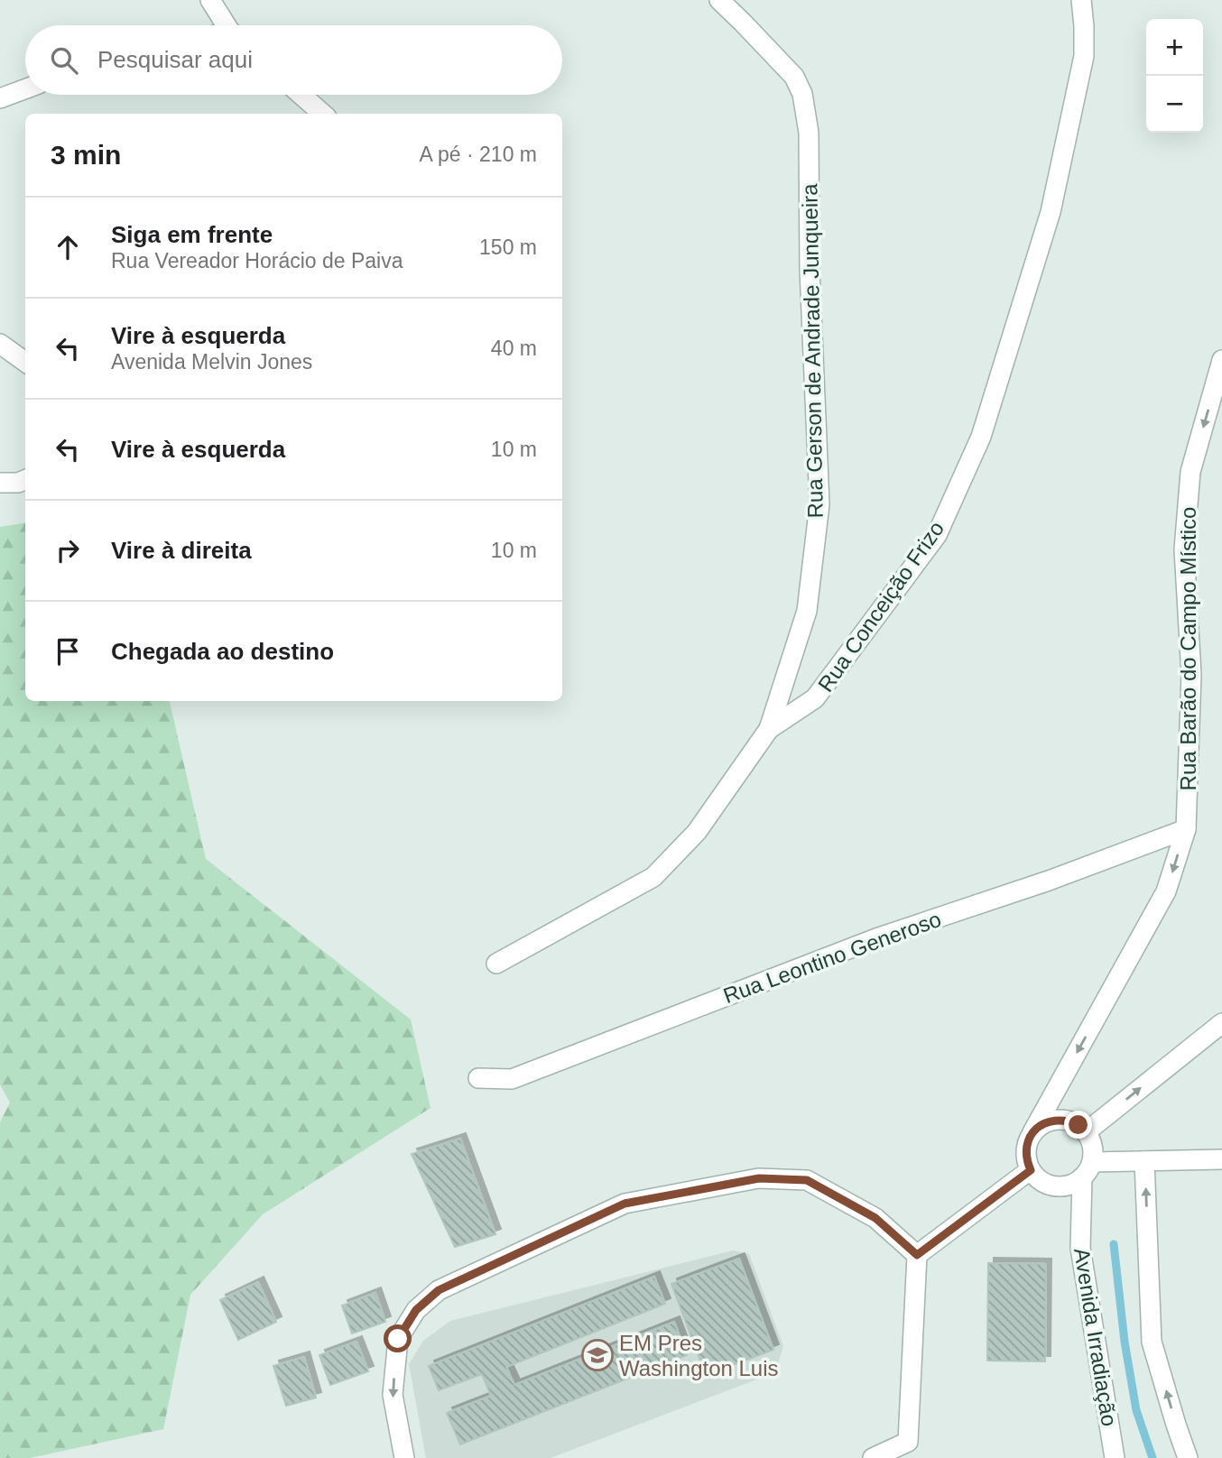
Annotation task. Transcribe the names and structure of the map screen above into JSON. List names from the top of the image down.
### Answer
{
  "streets": {
    "street": [
      "Rua Gerson de Andrade Junqueira",
      "Rua Conceição Frizo",
      "Rua Barão do Campo Místico",
      "Rua Leontino Generoso",
      "Avenida Irradiação"
    ]
  },
  "crossings": [
    ["Rua Gerson de Andrade Junqueira", "Rua Conceição Frizo"],
    ["Rua Barão do Campo Místico", "Rua Leontino Generoso"],
    ["Rua Barão do Campo Místico", "Avenida Irradiação"]
  ],
  "one_way": ["Rua Barão do Campo Místico"],
  "places": {
    "school or university": ["EM Pres Washington Luis"]
  },
  "page": {
    "map_buttons": ["+", "−"],
    "search": "Pesquisar aqui",
    "heading": ["3 min", "A pé · 210 m"],
    "list": [
      ["Siga em frente", "Rua Vereador Horácio de Paiva", "150 m"],
      ["Vire à esquerda", "Avenida Melvin Jones", "40 m"],
      ["Vire à esquerda", "10 m"],
      ["Vire à direita", "10 m"],
      "Chegada ao destino"
    ]
  }
}
